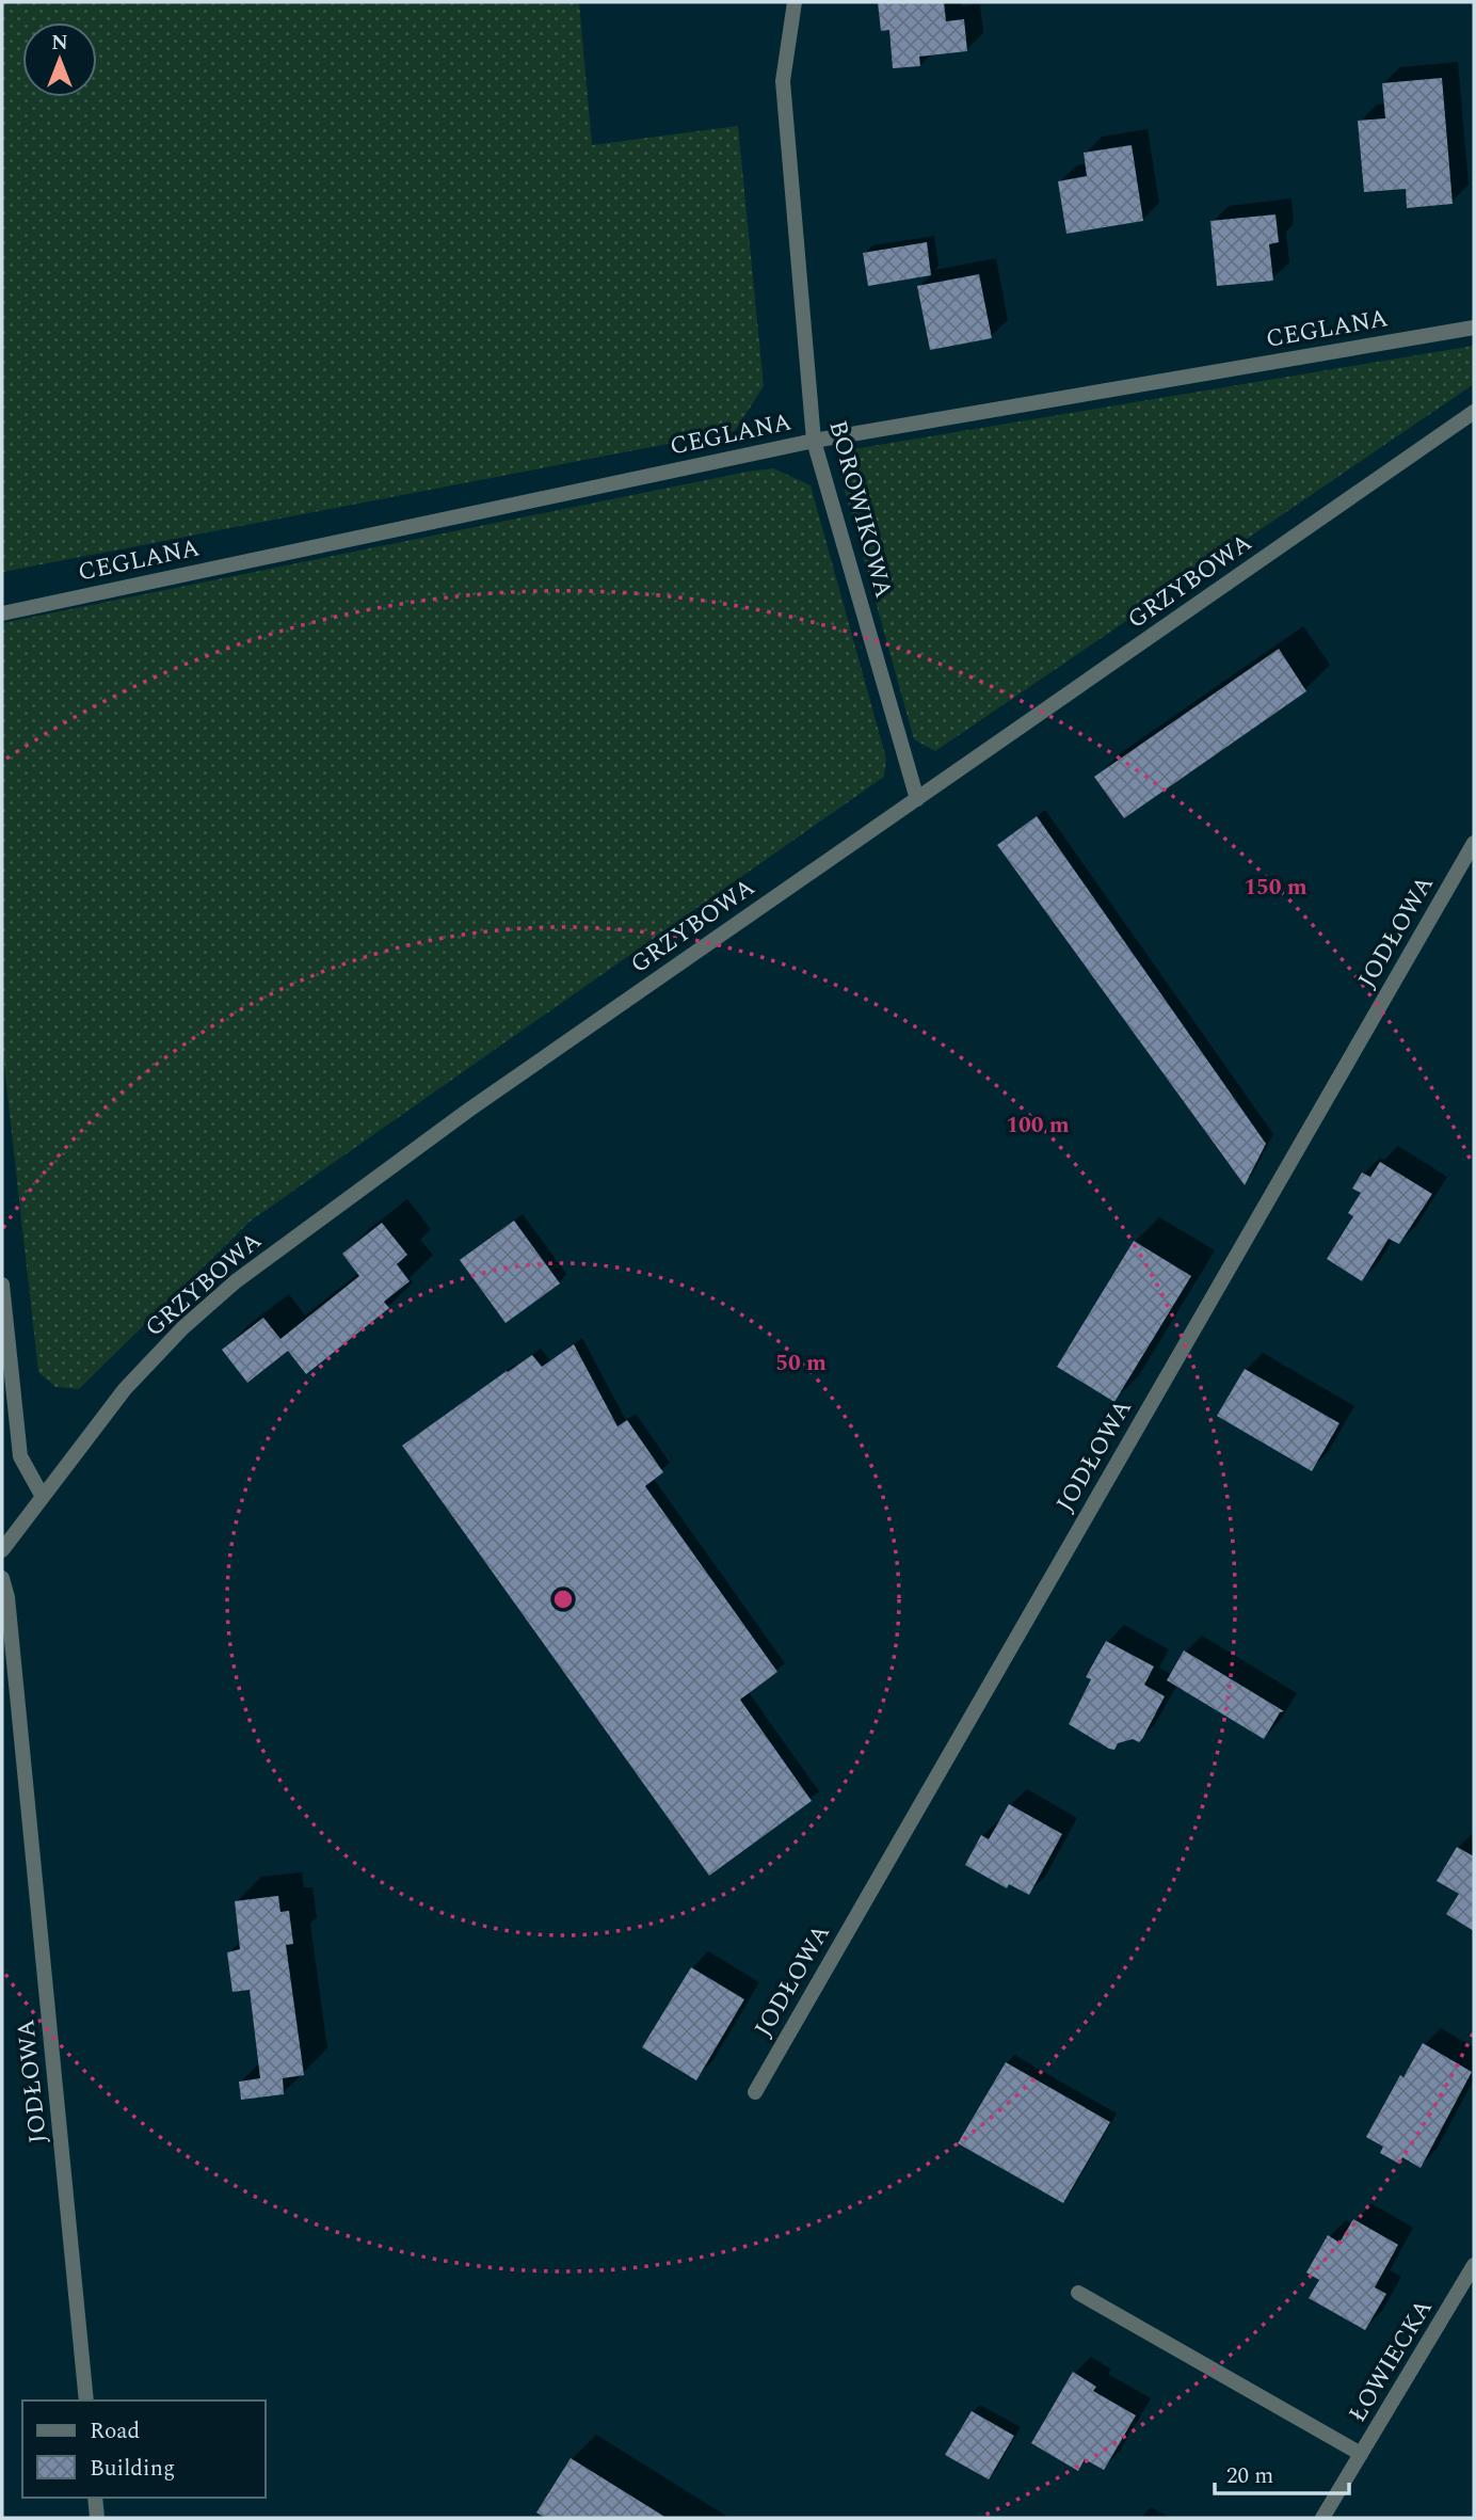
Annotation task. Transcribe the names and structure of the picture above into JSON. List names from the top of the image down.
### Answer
{
  "streets": {
    "street": [
      "CEGLANA",
      "BOROWIKOWA",
      "GRZYBOWA",
      "JODŁOWA",
      "ŁOWIECKA"
    ]
  },
  "crossings": [
    ["CEGLANA", "BOROWIKOWA"],
    ["BOROWIKOWA", "GRZYBOWA"]
  ],
  "legend": ["Road", "Building"],
  "scale_bar": "20 m",
  "north": "top",
  "rings": ["150 m", "100 m", "50 m"]
}
